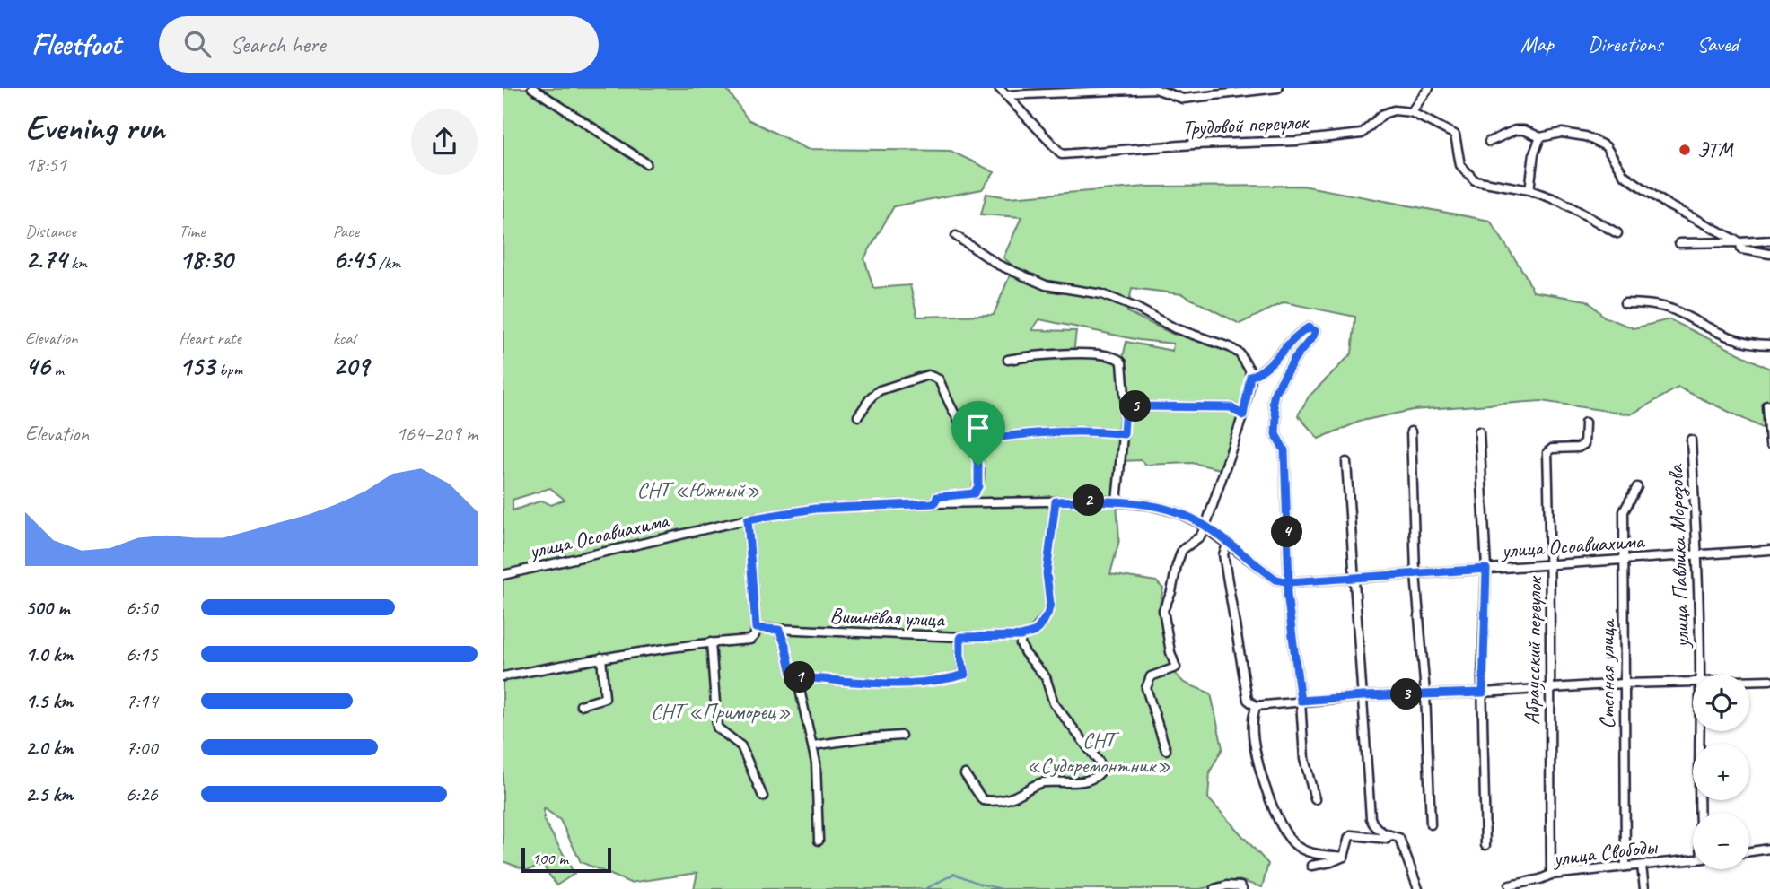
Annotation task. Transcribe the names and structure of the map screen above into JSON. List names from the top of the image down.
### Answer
{
  "streets": {
    "street": [
      "Трудовой переулок",
      "улица Осоавиахима",
      "улица Павлика Морозова",
      "Вишнёвая улица",
      "Абраусский переулок",
      "Степная улица",
      "улица Свободы"
    ]
  },
  "crossings": [
    ["улица Осоавиахима", "улица Павлика Морозова"],
    ["улица Осоавиахима", "Абраусский переулок"],
    ["улица Осоавиахима", "Степная улица"],
    ["Абраусский переулок", "улица Свободы"],
    ["Степная улица", "улица Свободы"]
  ],
  "parks": ["СНТ «Южный»", "СНТ «Приморец»", "СНТ «Судоремонтник»"],
  "places": ["ЭТМ"],
  "scale_bar": "100 m",
  "page": {
    "header": "Fleetfoot",
    "search": "Search here",
    "nav": ["Map", "Directions", "Saved"],
    "heading": ["Evening run", "18:51"],
    "stats": [
      ["Distance", "2.74 km"],
      ["Time", "18:30"],
      ["Pace", "6:45 /km"],
      ["Elevation", "46 m"],
      ["Heart rate", "153 bpm"],
      ["kcal", "209"]
    ],
    "pins": [
      "5",
      "2",
      "4",
      "1",
      "3"
    ],
    "chart": ["Elevation", "164–209 m"],
    "list": [
      {
        "name": "500 m",
        "note": "6:50"
      },
      {
        "name": "1.0 km",
        "note": "6:15"
      },
      {
        "name": "1.5 km",
        "note": "7:14"
      },
      {
        "name": "2.0 km",
        "note": "7:00"
      },
      {
        "name": "2.5 km",
        "note": "6:26"
      }
    ],
    "map_buttons": ["+", "−"],
    "scale": "100 m"
  }
}
